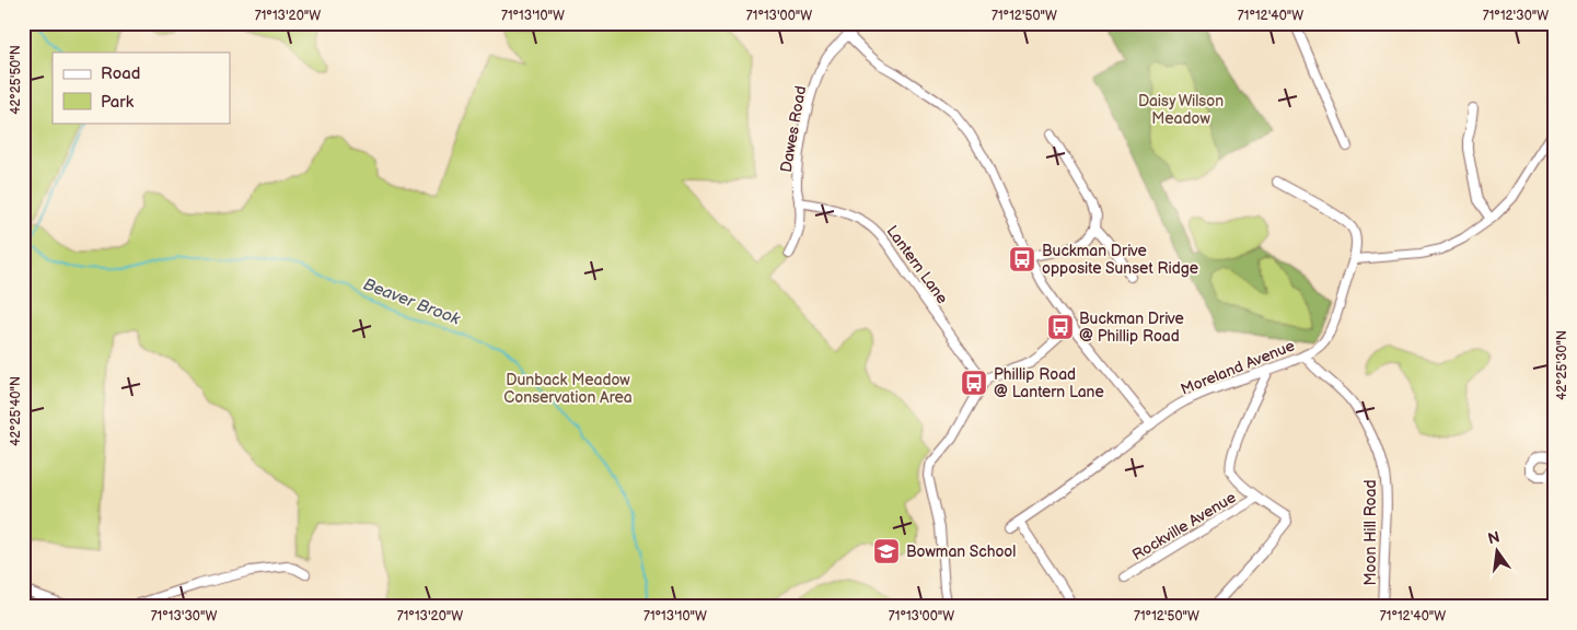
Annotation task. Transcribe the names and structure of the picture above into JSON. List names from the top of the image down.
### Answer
{
  "streets": {
    "street": [
      "Dawes Road",
      "Lantern Lane",
      "Moreland Avenue",
      "Rockville Avenue",
      "Moon Hill Road"
    ]
  },
  "crossings": [
    ["Dawes Road", "Lantern Lane"],
    ["Moreland Avenue", "Moon Hill Road"]
  ],
  "water": ["Beaver Brook"],
  "parks": ["Daisy Wilson Meadow", "Dunback Meadow Conservation Area"],
  "places": {
    "bus stop": ["Buckman Drive opposite Sunset Ridge", "Buckman Drive @ Phillip Road", "Phillip Road @ Lantern Lane"],
    "school or university": ["Bowman School"]
  },
  "legend": ["Road", "Park"],
  "north": "top",
  "coordinates": [
    "71°13'20\"W",
    "71°13'10\"W",
    "71°13'00\"W",
    "71°12'50\"W",
    "71°12'40\"W",
    "71°12'30\"W",
    "42°25'50\"N",
    "42°25'30\"N",
    "42°25'40\"N",
    "71°13'30\"W"
  ]
}
